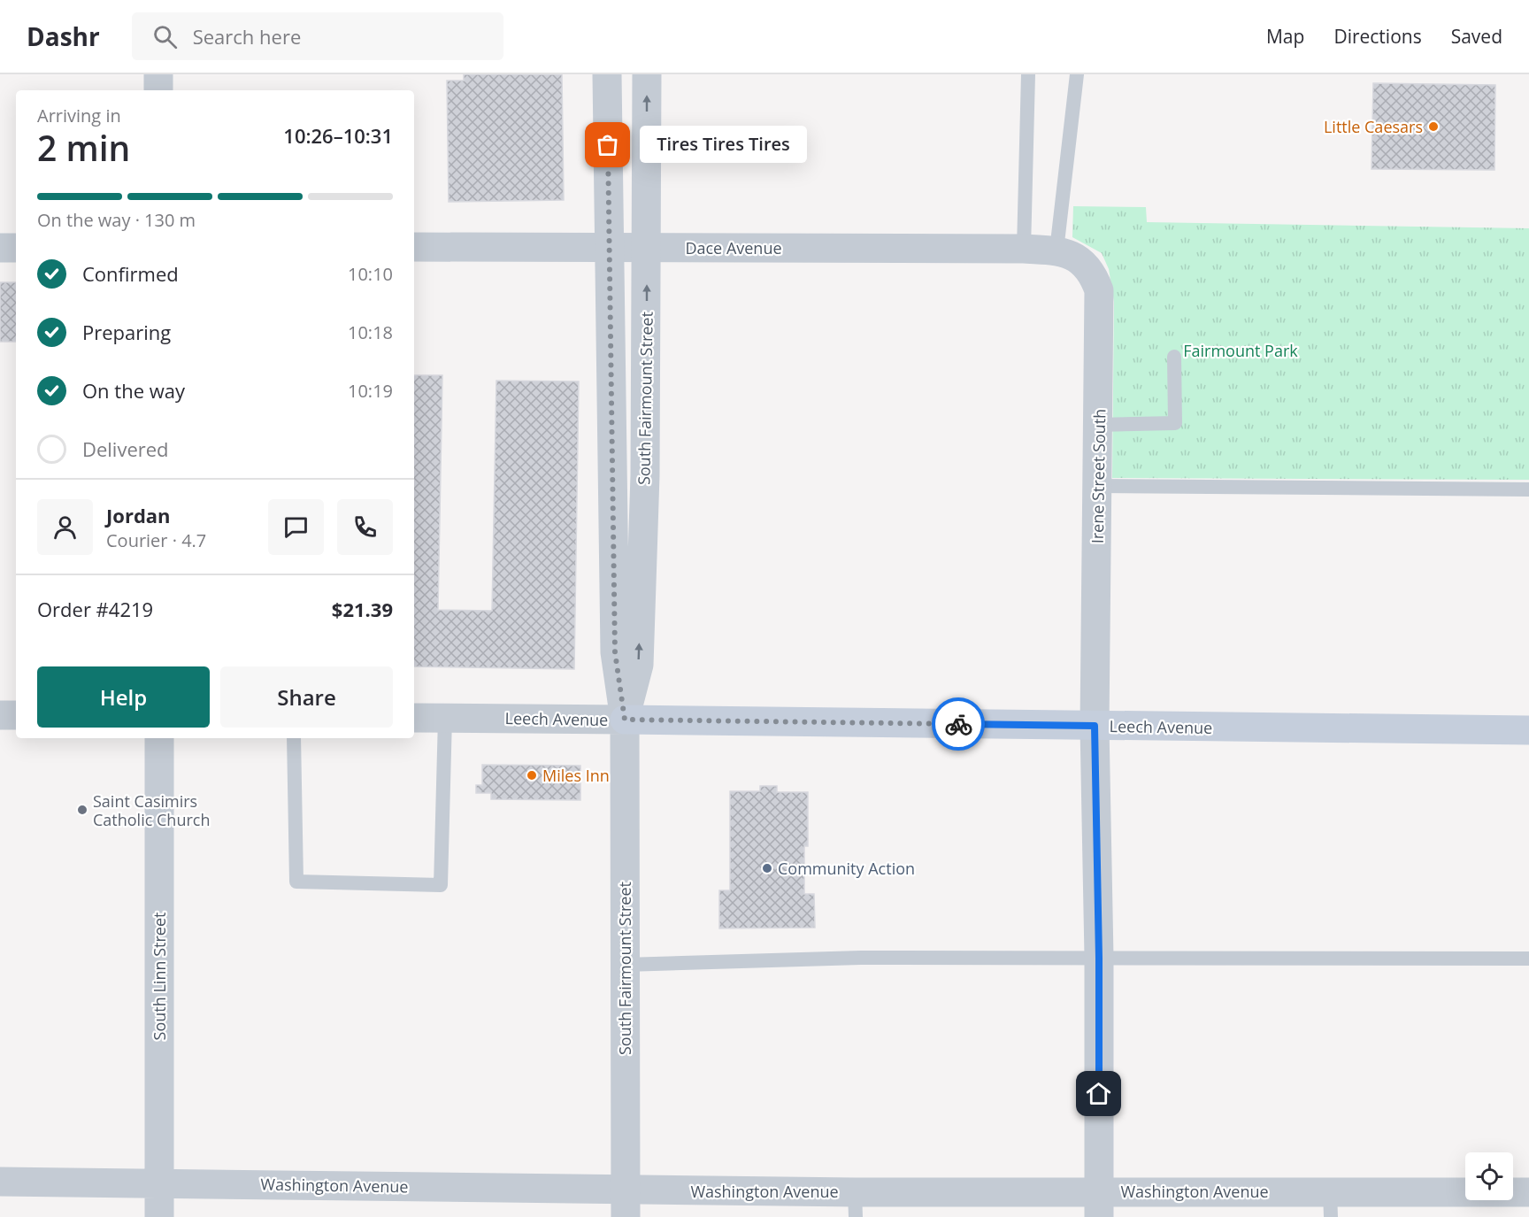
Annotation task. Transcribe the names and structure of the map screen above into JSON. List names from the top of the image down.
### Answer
{
  "streets": {
    "main road": ["Leech Avenue"],
    "street": [
      "Dace Avenue",
      "South Fairmount Street",
      "Irene Street South",
      "South Linn Street",
      "Washington Avenue"
    ]
  },
  "crossings": [
    ["Dace Avenue", "South Fairmount Street"],
    ["Dace Avenue", "Irene Street South"],
    ["South Fairmount Street", "Leech Avenue"],
    ["South Fairmount Street", "Washington Avenue"],
    ["Irene Street South", "Leech Avenue"],
    ["Irene Street South", "Washington Avenue"],
    ["South Linn Street", "Washington Avenue"]
  ],
  "parks": ["Fairmount Park"],
  "places": [
    "Little Caesars",
    "Tires Tires Tires",
    "Miles Inn",
    "Saint Casimirs Catholic Church",
    "Community Action"
  ],
  "page": {
    "header": "Dashr",
    "search": "Search here",
    "nav": ["Map", "Directions", "Saved"],
    "heading": ["2 min", "Arriving in", "10:26–10:31"],
    "panel": [
      "Jordan",
      "Courier · 4.7",
      "Order #4219",
      "$21.39"
    ],
    "bubble": "Tires Tires Tires",
    "bar": "On the way · 130 m",
    "list": [
      ["Confirmed", "10:10"],
      ["Preparing", "10:18"],
      ["On the way", "10:19"],
      "Delivered"
    ],
    "buttons": ["Help", "Share"]
  }
}
